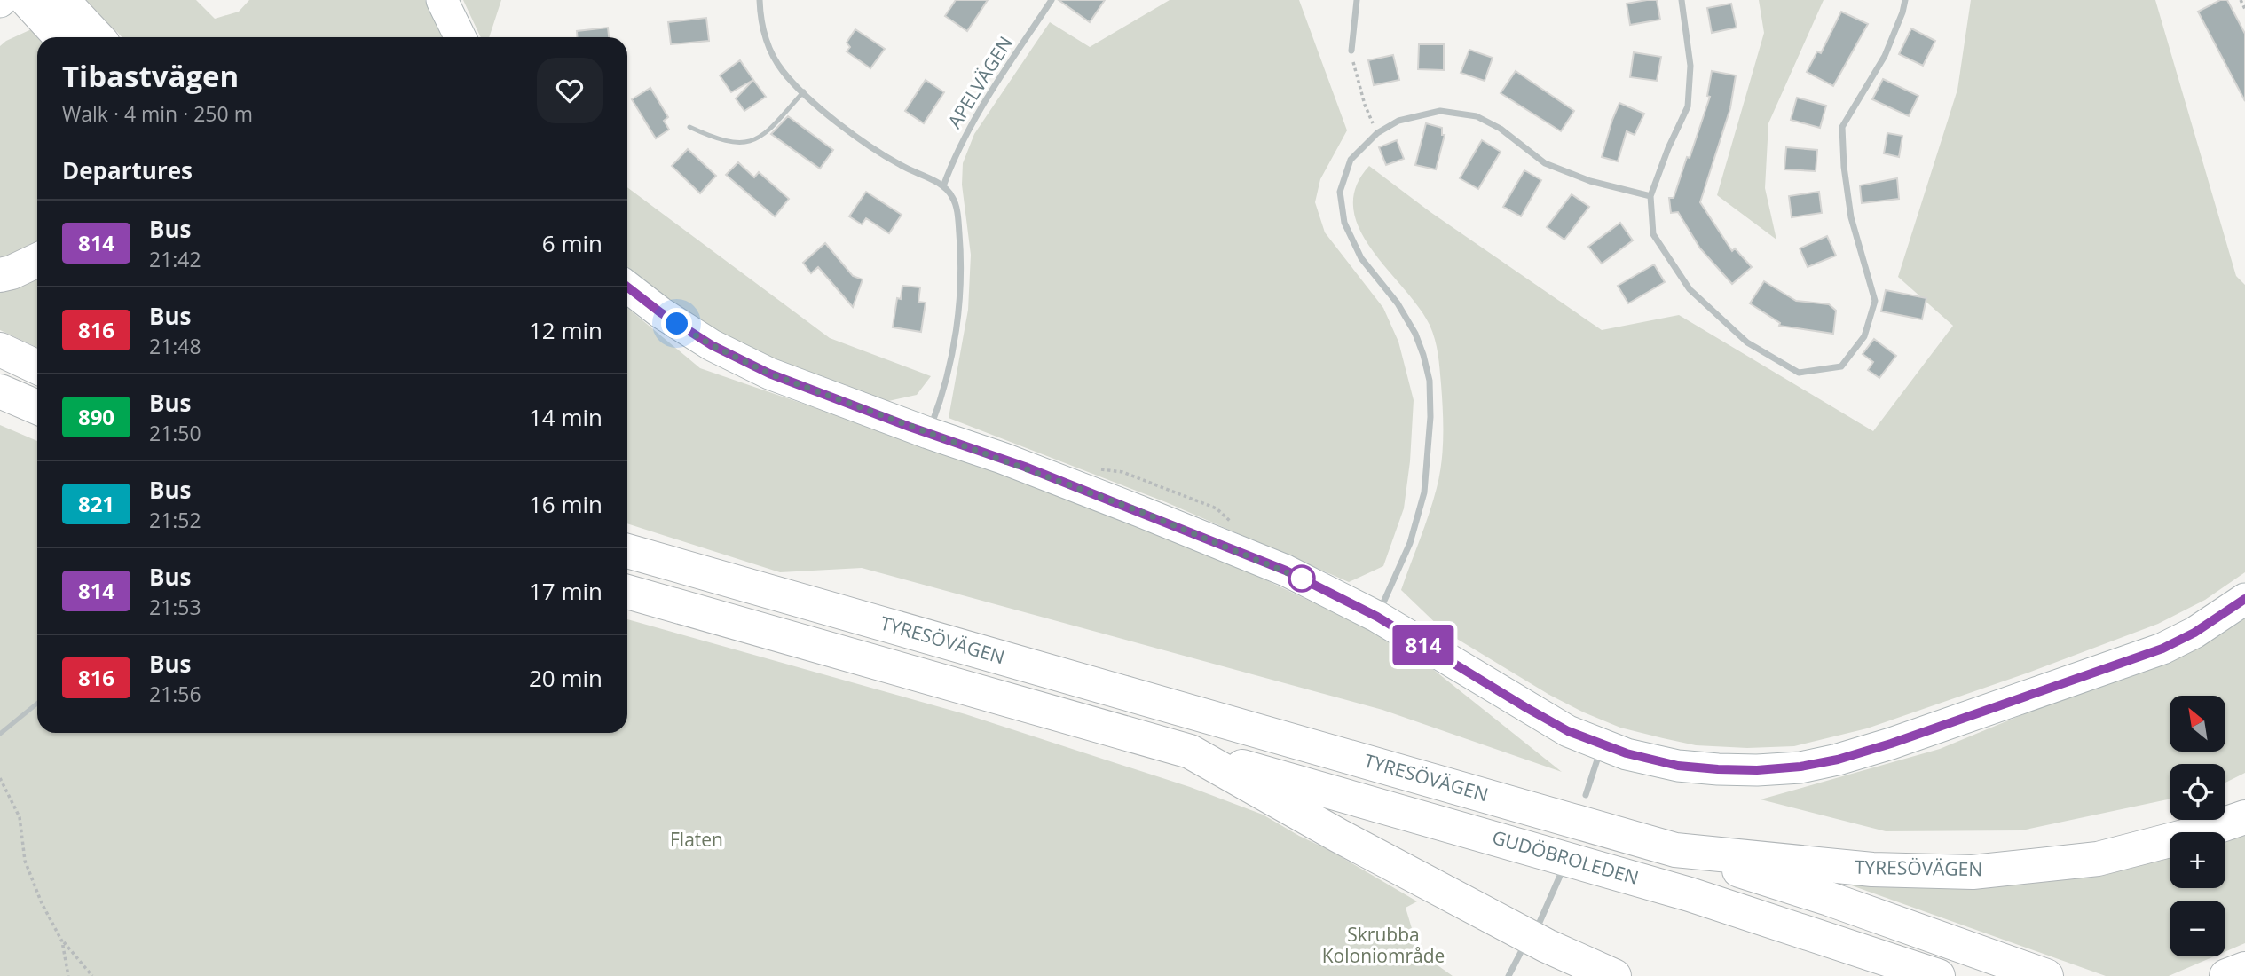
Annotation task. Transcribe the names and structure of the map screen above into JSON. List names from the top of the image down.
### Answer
{
  "streets": {
    "highway": ["TYRESÖVÄGEN", "GUDÖBROLEDEN"],
    "street": ["APELVÄGEN"]
  },
  "crossings": [
    ["TYRESÖVÄGEN", "GUDÖBROLEDEN"]
  ],
  "parks": ["Flaten", "Skrubba Koloniområde"],
  "lines": ["bus line 814"],
  "north": "top left",
  "page": {
    "on_map": "814",
    "heading": [
      ["Tibastvägen", "Walk · 4 min · 250 m"],
      "Departures"
    ],
    "list": [
      {
        "mark": "814",
        "name": "Bus",
        "note": "21:42",
        "value": "6 min"
      },
      {
        "mark": "816",
        "name": "Bus",
        "note": "21:48",
        "value": "12 min"
      },
      {
        "mark": "890",
        "name": "Bus",
        "note": "21:50",
        "value": "14 min"
      },
      {
        "mark": "821",
        "name": "Bus",
        "note": "21:52",
        "value": "16 min"
      },
      {
        "mark": "814",
        "name": "Bus",
        "note": "21:53",
        "value": "17 min"
      },
      {
        "mark": "816",
        "name": "Bus",
        "note": "21:56",
        "value": "20 min"
      }
    ],
    "map_buttons": ["+", "−"]
  }
}
